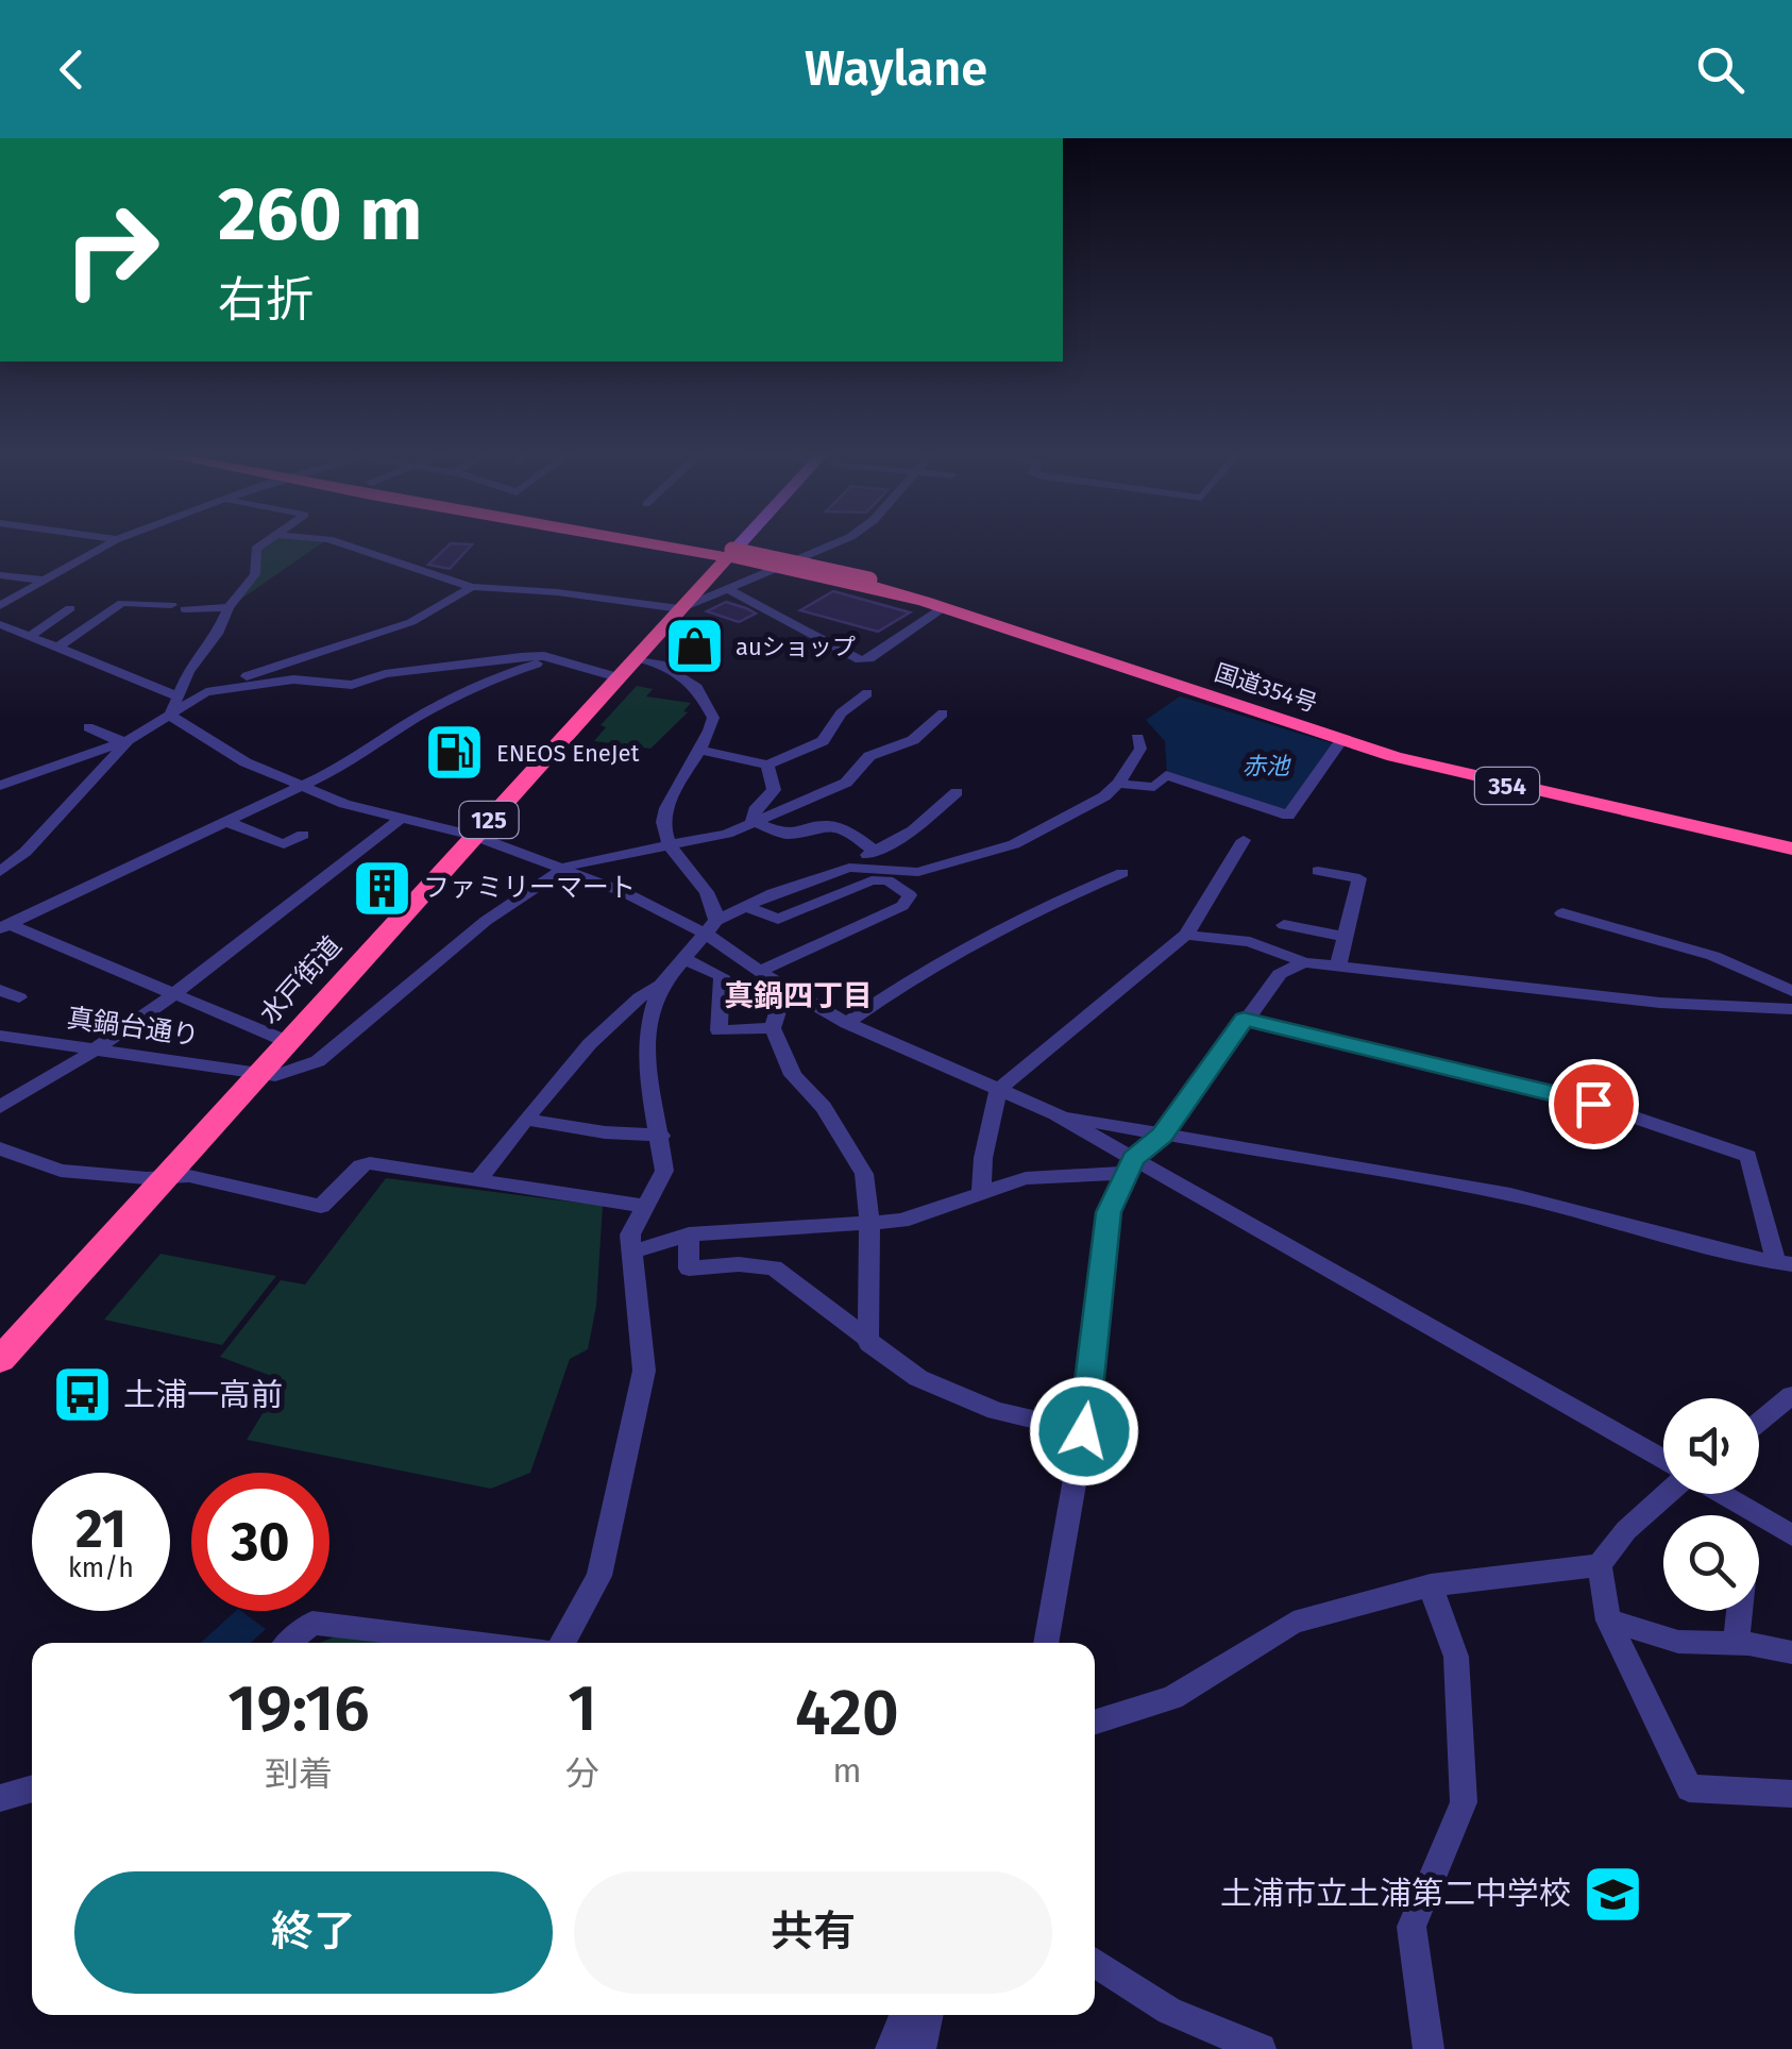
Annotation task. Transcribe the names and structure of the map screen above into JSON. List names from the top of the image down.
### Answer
{
  "streets": {
    "highway": [
      "国道354号",
      "354",
      "125",
      "水戸街道"
    ],
    "street": ["真鍋台通り"]
  },
  "crossings": [
    ["国道354号", "水戸街道"],
    ["水戸街道", "真鍋台通り"]
  ],
  "districts": ["真鍋四丁目"],
  "water": ["赤池"],
  "places": {
    "shop": ["auショップ"],
    "fuel station": ["ENEOS EneJet"],
    "building": ["ファミリーマート"],
    "bus stop": ["土浦一高前"],
    "school or university": ["土浦市立土浦第二中学校"]
  },
  "page": {
    "header": "Waylane",
    "turn": ["260 m", "右折"],
    "speed": "21 km/h",
    "limit": "30",
    "eta": [
      "19:16",
      "到着",
      "1",
      "分",
      "420",
      "m"
    ],
    "buttons": ["終了", "共有"]
  }
}
